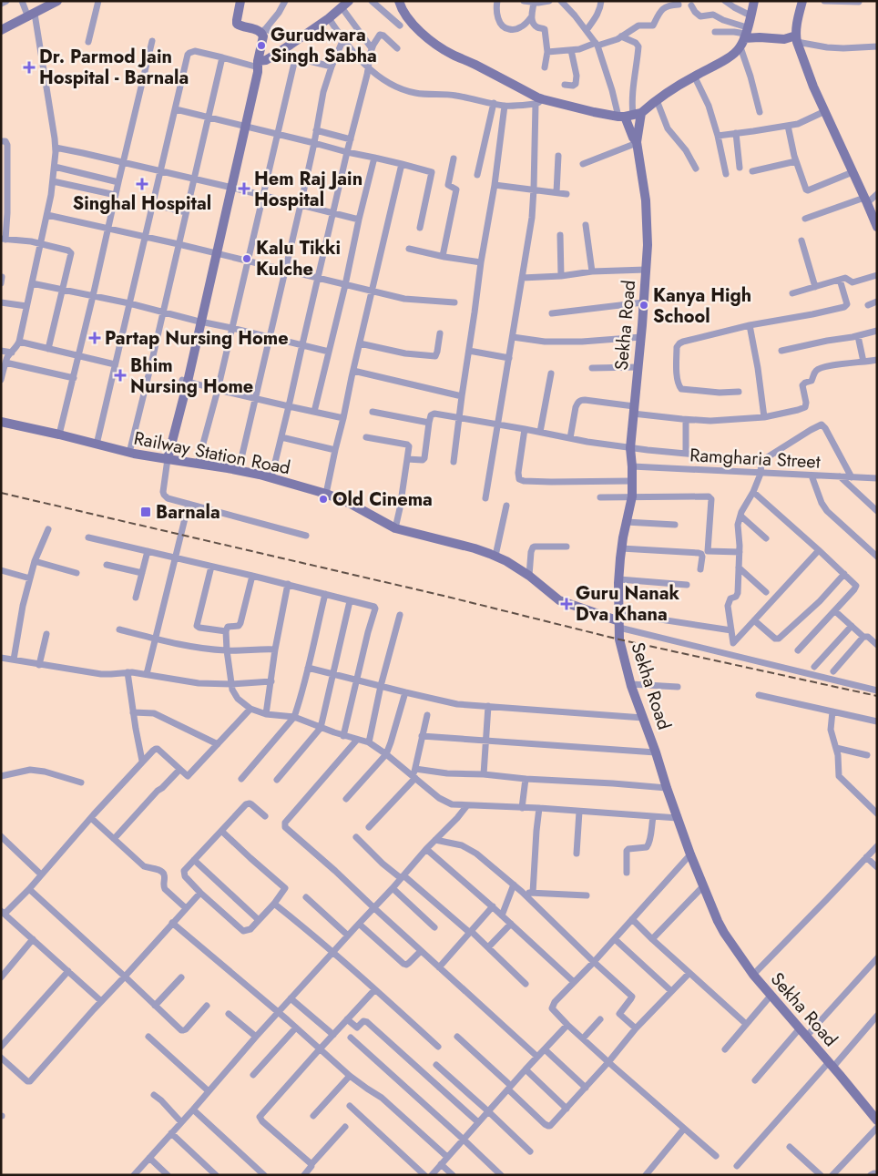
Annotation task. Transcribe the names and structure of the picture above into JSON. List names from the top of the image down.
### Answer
{
  "streets": {
    "street": ["Sekha Road", "Railway Station Road", "Ramgharia Street"]
  },
  "crossings": [
    ["Sekha Road", "Railway Station Road"],
    ["Sekha Road", "Ramgharia Street"]
  ],
  "places": {
    "other": [
      "Gurudwara Singh Sabha",
      "Kalu Tikki Kulche",
      "Kanya High School",
      "Old Cinema"
    ],
    "health": [
      "Dr. Parmod Jain Hospital - Barnala",
      "Singhal Hospital",
      "Hem Raj Jain Hospital",
      "Partap Nursing Home",
      "Bhim Nursing Home",
      "Guru Nanak Dva Khana"
    ],
    "transit": ["Barnala"]
  }
}
